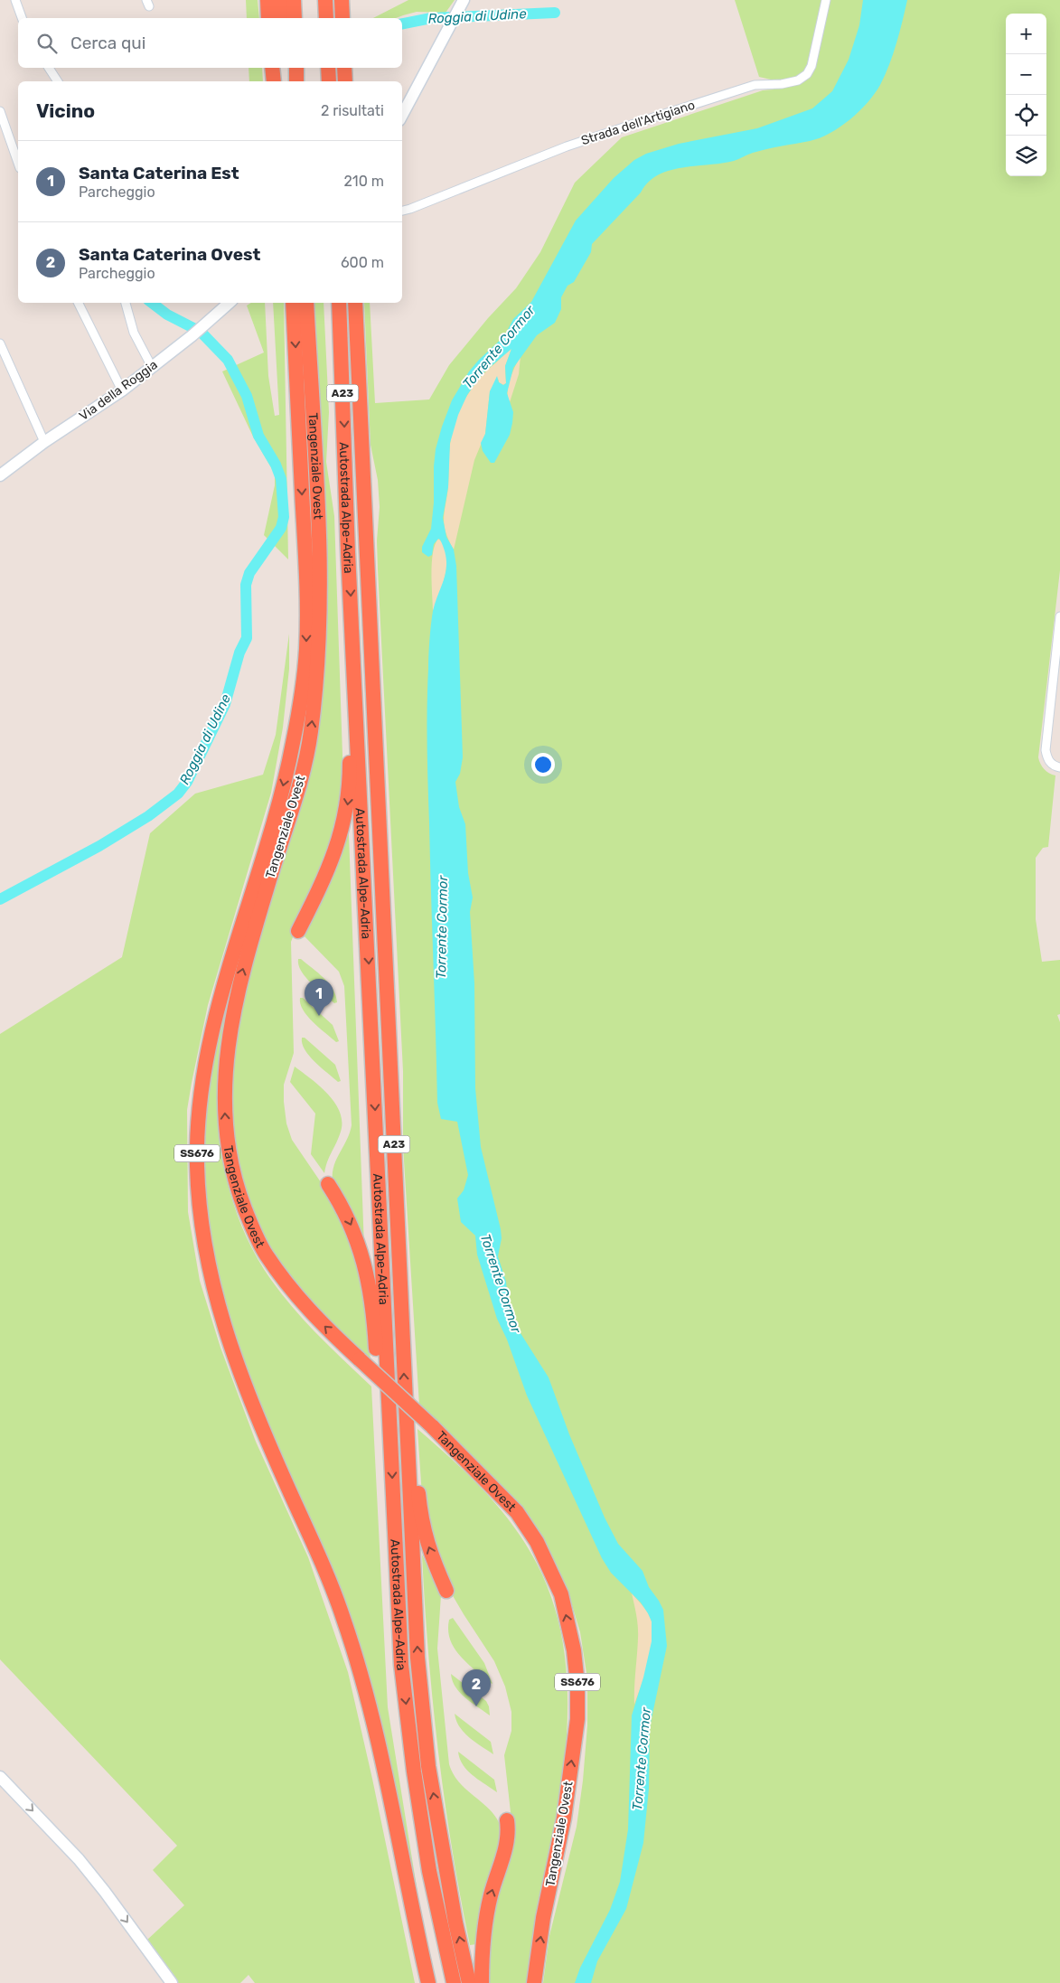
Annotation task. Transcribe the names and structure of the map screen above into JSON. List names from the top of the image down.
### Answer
{
  "streets": {
    "highway": [
      "A23",
      "Tangenziale Ovest",
      "Autostrada Alpe-Adria",
      "SS676"
    ],
    "street": ["Strada dell'Artigiano", "Via della Roggia"]
  },
  "water": ["Roggia di Udine", "Torrente Cormor"],
  "page": {
    "map_buttons": ["+", "−"],
    "search": "Cerca qui",
    "heading": ["Vicino", "2 risultati"],
    "list": [
      {
        "mark": "1",
        "name": "Santa Caterina Est",
        "note": "Parcheggio",
        "value": "210 m"
      },
      {
        "mark": "2",
        "name": "Santa Caterina Ovest",
        "note": "Parcheggio",
        "value": "600 m"
      }
    ],
    "pins": ["1", "2"]
  }
}
